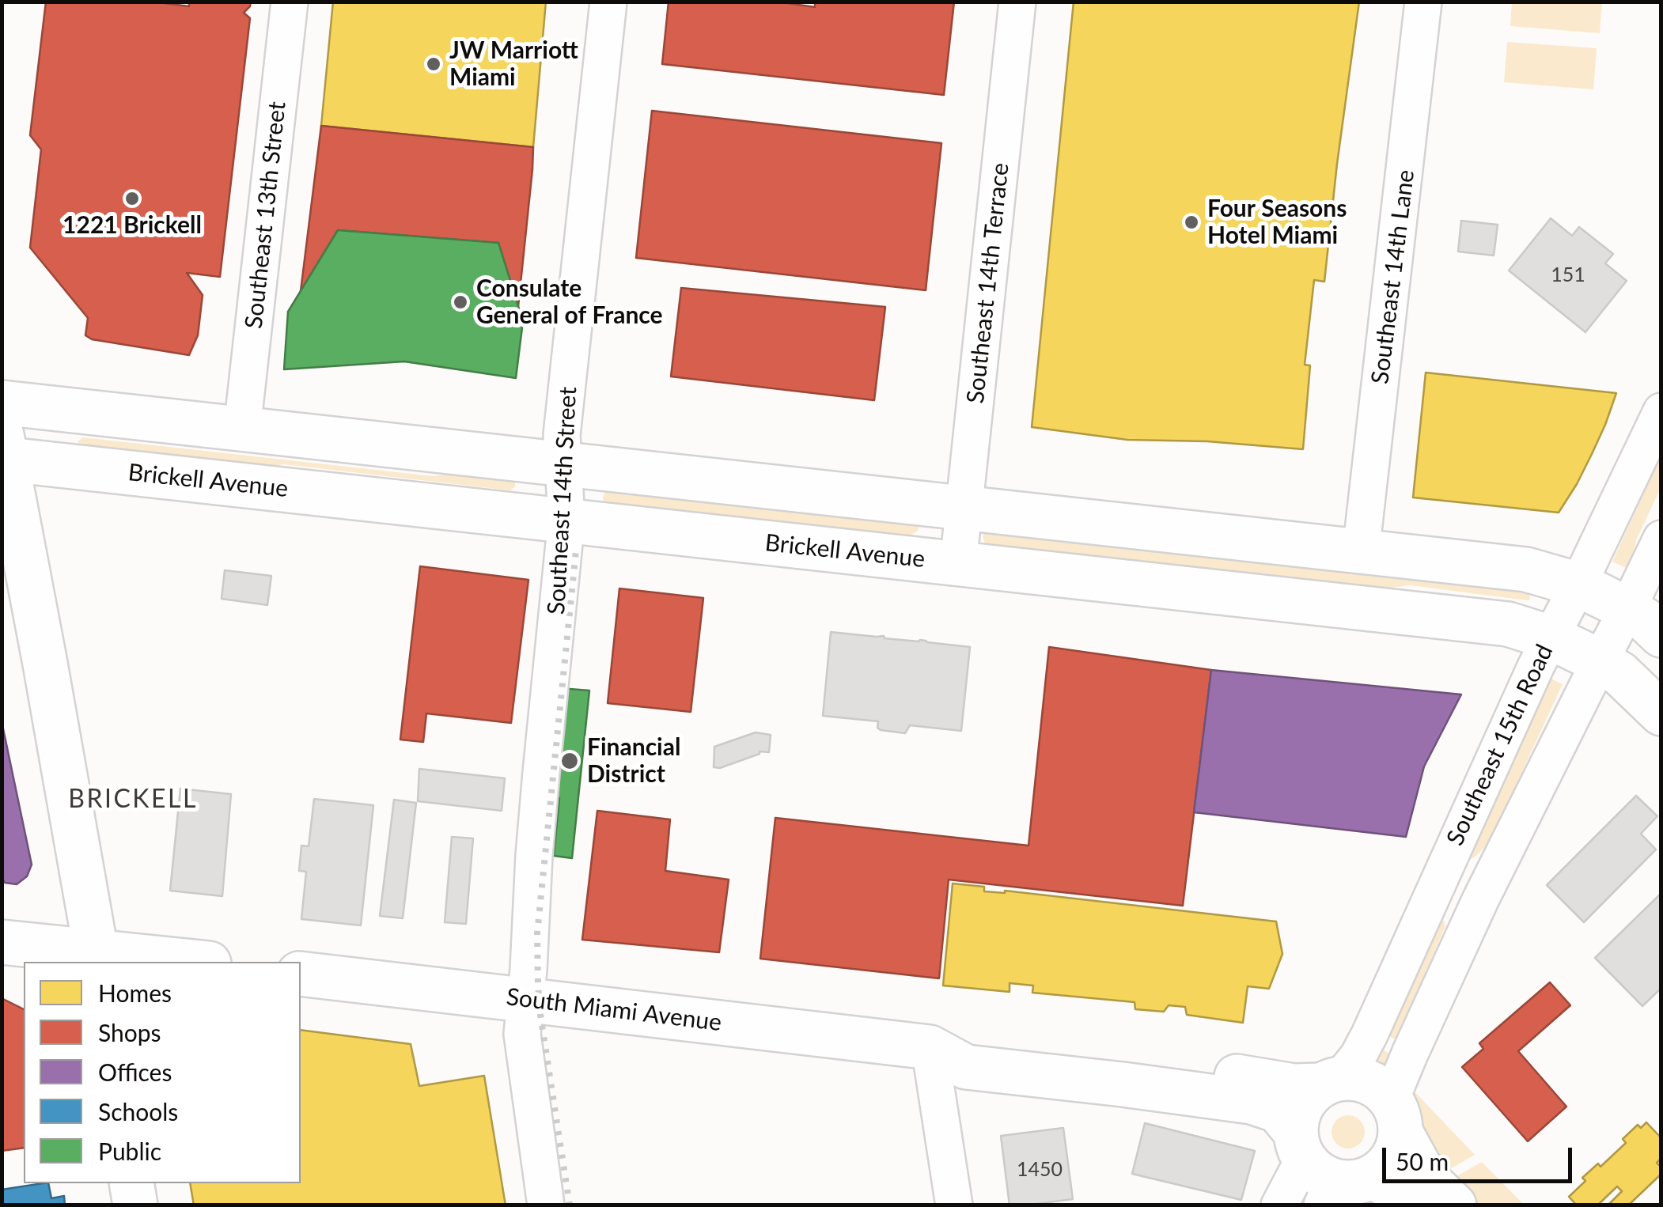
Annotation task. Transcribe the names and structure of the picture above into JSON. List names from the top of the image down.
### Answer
{
  "streets": {
    "main road": ["Brickell Avenue", "South Miami Avenue"],
    "street": [
      "Southeast 13th Street",
      "Southeast 14th Lane",
      "Southeast 14th Terrace",
      "Southeast 14th Street",
      "Southeast 15th Road"
    ]
  },
  "crossings": [
    ["Southeast 14th Terrace", "Brickell Avenue"],
    ["Brickell Avenue", "Southeast 14th Street"],
    ["Brickell Avenue", "Southeast 15th Road"],
    ["Southeast 14th Street", "South Miami Avenue"],
    ["Southeast 15th Road", "South Miami Avenue"]
  ],
  "districts": ["BRICKELL"],
  "places": [
    "JW Marriott Miami",
    "1221 Brickell",
    "Four Seasons Hotel Miami",
    "Consulate General of France",
    "Financial District"
  ],
  "house_numbers": ["151", "1450"],
  "legend": [
    "Homes",
    "Shops",
    "Offices",
    "Schools",
    "Public"
  ],
  "scale_bar": "50 m"
}
